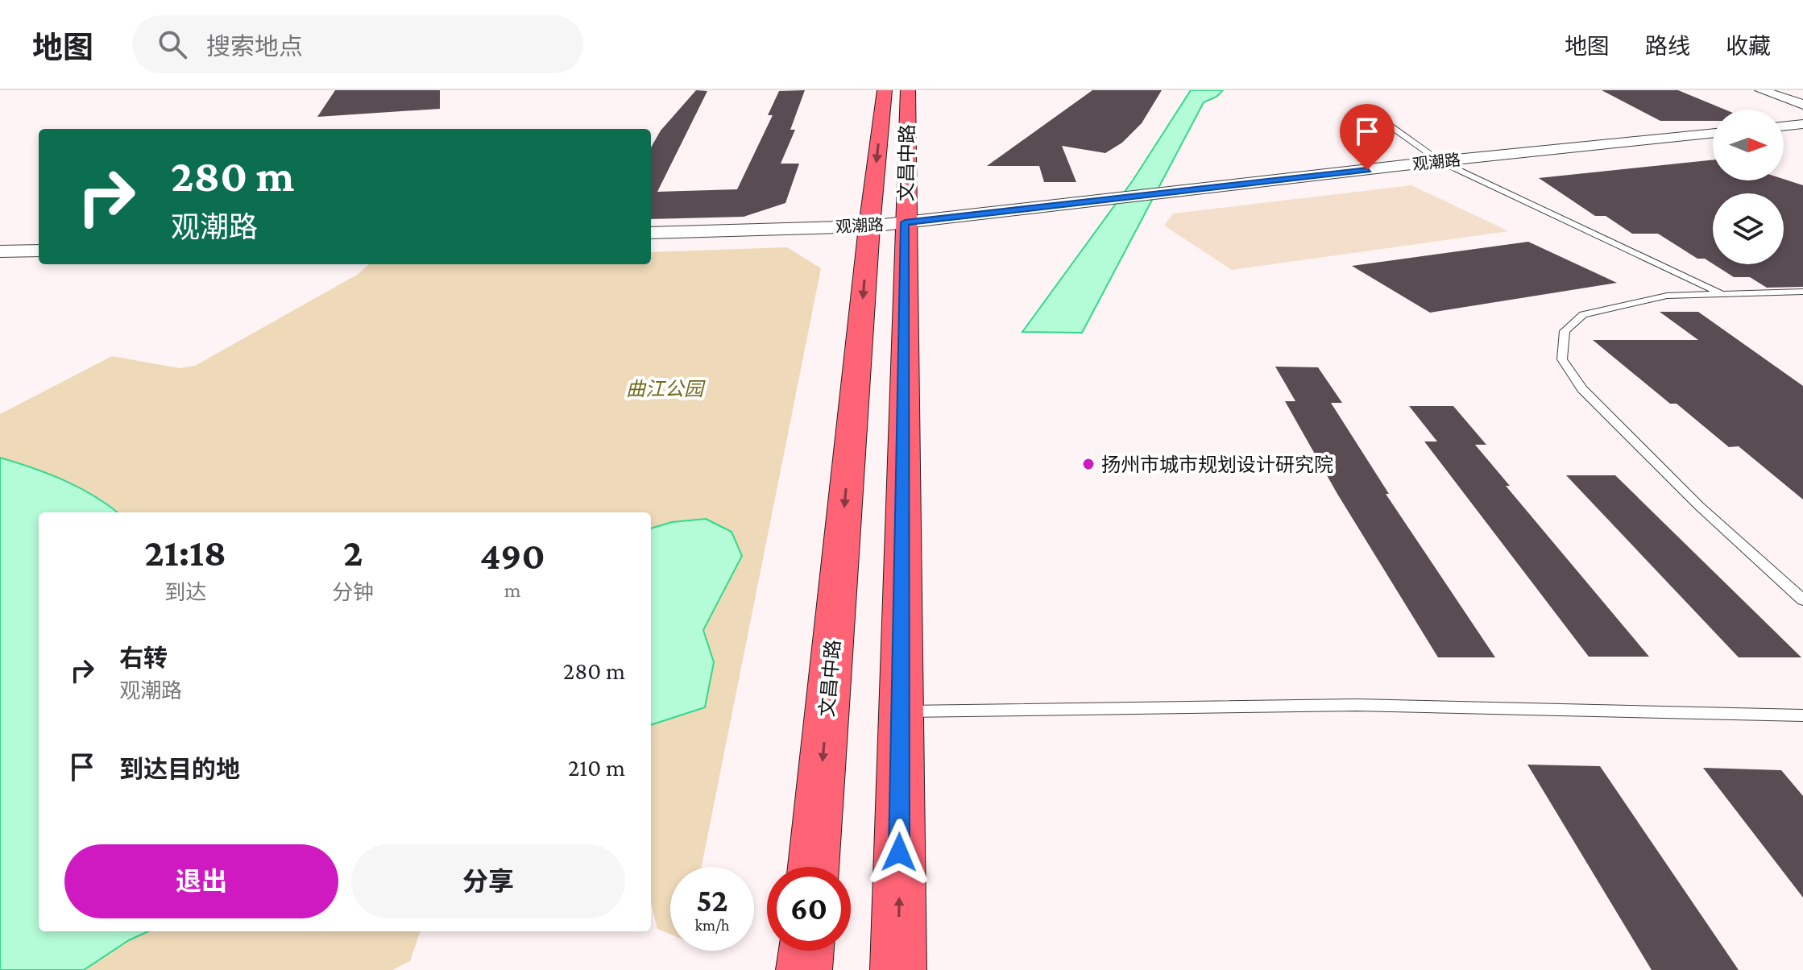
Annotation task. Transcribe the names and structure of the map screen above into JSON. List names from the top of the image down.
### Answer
{
  "streets": {
    "main road": ["文昌中路"],
    "street": ["观潮路"]
  },
  "crossings": [
    ["观潮路", "文昌中路"]
  ],
  "parks": ["曲江公园"],
  "places": ["扬州市城市规划设计研究院"],
  "north": "right",
  "page": {
    "header": "地图",
    "search": "搜索地点",
    "nav": ["地图", "路线", "收藏"],
    "turn": ["280 m", "观潮路"],
    "eta": [
      "21:18",
      "到达",
      "2",
      "分钟",
      "490",
      "m"
    ],
    "list": [
      {
        "name": "右转",
        "note": "观潮路",
        "value": "280 m"
      },
      {
        "name": "到达目的地",
        "value": "210 m"
      }
    ],
    "buttons": ["退出", "分享"],
    "speed": "52 km/h",
    "limit": "60"
  }
}
